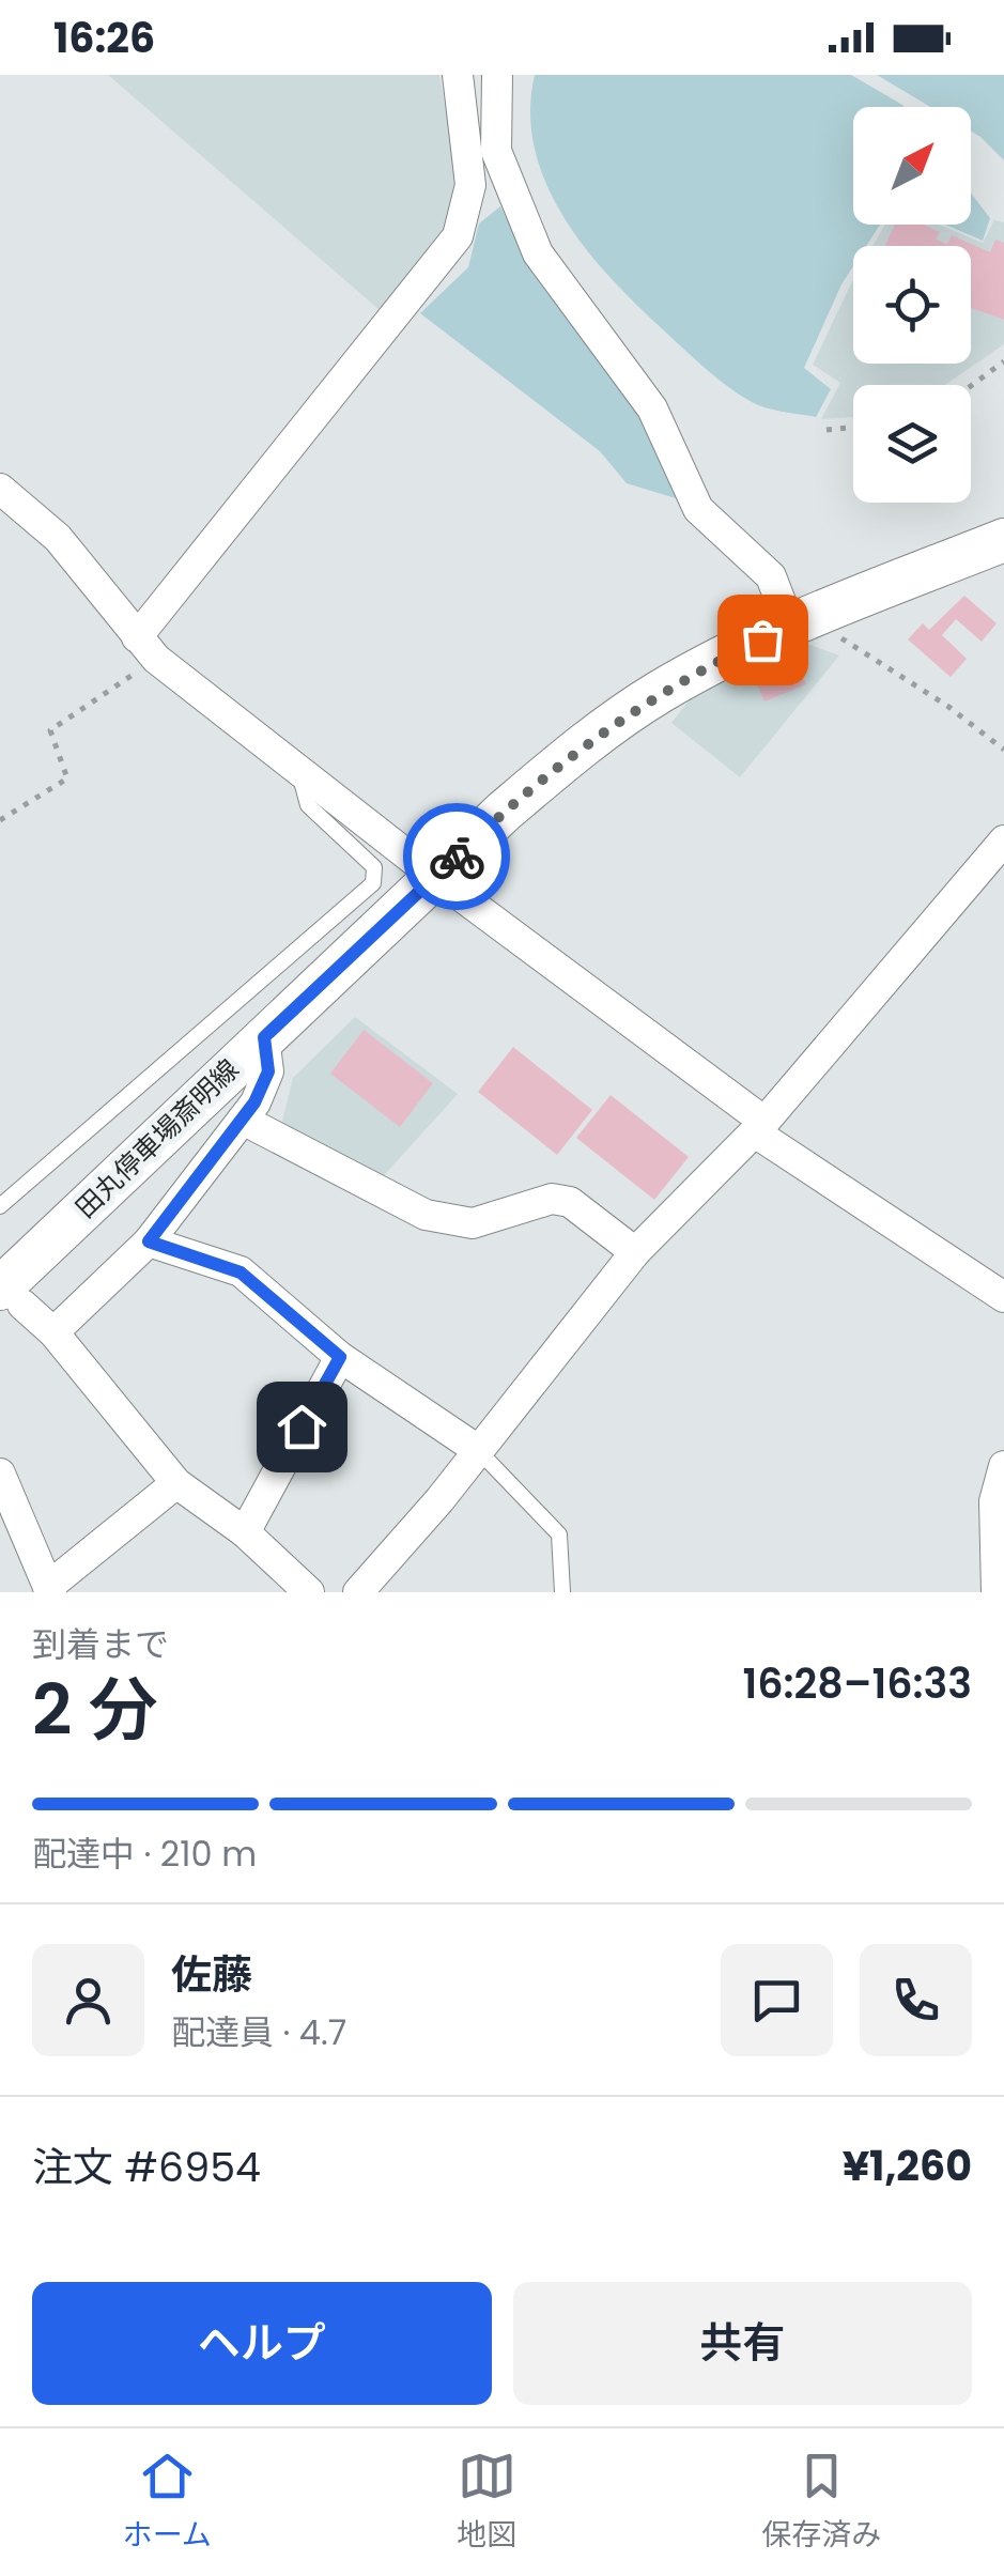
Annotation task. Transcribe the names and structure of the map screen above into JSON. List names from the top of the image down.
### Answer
{
  "streets": {
    "main road": ["田丸停車場斎明線"]
  },
  "north": "top right",
  "page": {
    "status": "16:26",
    "heading": ["2 分", "到着まで", "16:28–16:33"],
    "panel": [
      "佐藤",
      "配達員 · 4.7",
      "注文 #6954",
      "¥1,260"
    ],
    "bar": "配達中 · 210 m",
    "buttons": ["ヘルプ", "共有"],
    "tabs": ["ホーム", "地図", "保存済み"]
  }
}
